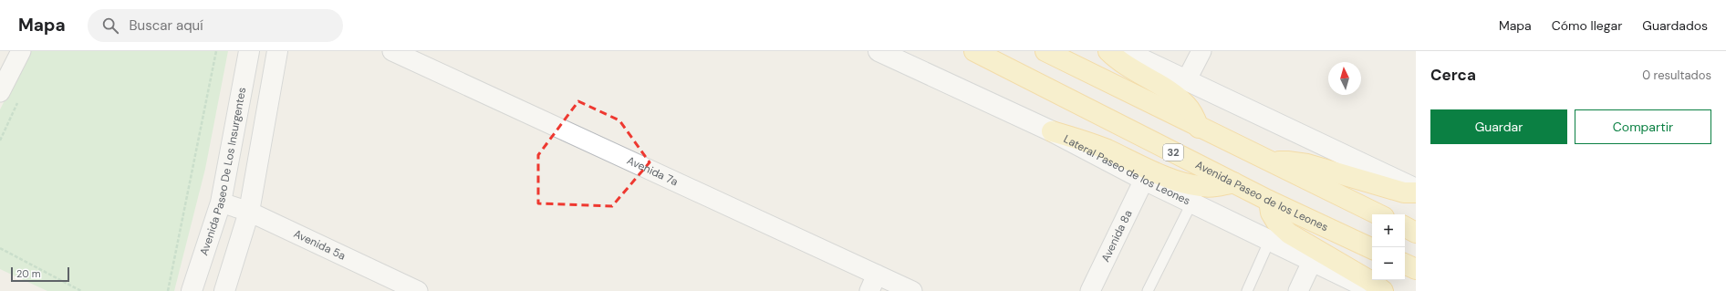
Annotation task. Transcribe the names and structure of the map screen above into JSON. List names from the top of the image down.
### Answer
{
  "streets": {
    "main road": ["32", "Avenida Paseo de los Leones"],
    "street": [
      "Lateral Paseo de los Leones",
      "Avenida 7a",
      "Avenida Paseo De Los Insurgentes",
      "Avenida 8a",
      "Avenida 5a"
    ]
  },
  "crossings": [
    ["Lateral Paseo de los Leones", "Avenida 8a"],
    ["Avenida Paseo De Los Insurgentes", "Avenida 5a"]
  ],
  "scale_bar": "20 m",
  "north": "top",
  "page": {
    "header": "Mapa",
    "search": "Buscar aquí",
    "nav": ["Mapa", "Cómo llegar", "Guardados"],
    "heading": ["Cerca", "0 resultados"],
    "buttons": ["Guardar", "Compartir"],
    "map_buttons": ["+", "−"],
    "scale": "20 m"
  }
}
